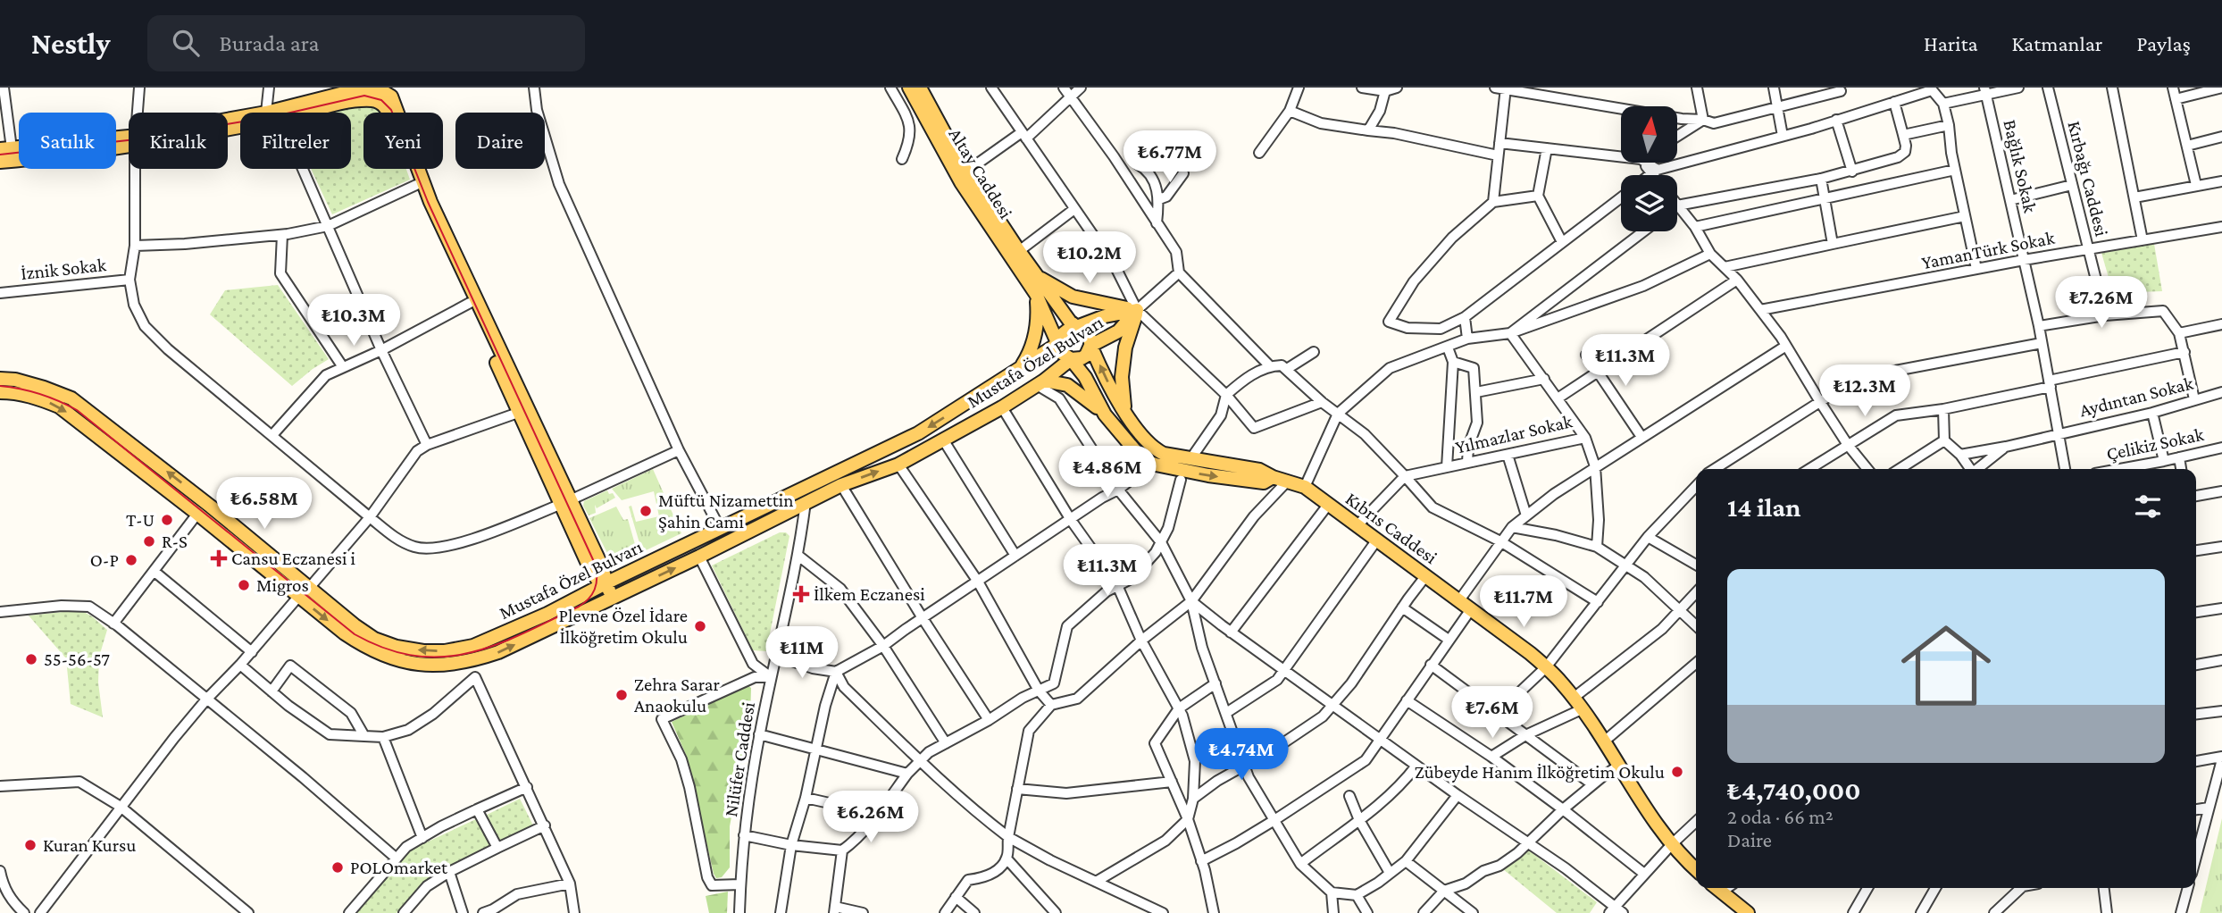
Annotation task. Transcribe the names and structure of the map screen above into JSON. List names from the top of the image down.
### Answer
{
  "streets": {
    "main road": ["Altay Caddesi", "Mustafa Özel Bulvarı", "Kıbrıs Caddesi"],
    "street": [
      "Bağlık Sokak",
      "Kırbağı Caddesi",
      "YamanTürk Sokak",
      "İznik Sokak",
      "Aydıntan Sokak",
      "Yılmazlar Sokak",
      "Çelikiz Sokak",
      "Nilüfer Caddesi"
    ]
  },
  "crossings": [
    ["Bağlık Sokak", "YamanTürk Sokak"],
    ["Bağlık Sokak", "Aydıntan Sokak"],
    ["Altay Caddesi", "Mustafa Özel Bulvarı"],
    ["Altay Caddesi", "Kıbrıs Caddesi"],
    ["Kırbağı Caddesi", "YamanTürk Sokak"],
    ["Mustafa Özel Bulvarı", "Kıbrıs Caddesi"],
    ["Mustafa Özel Bulvarı", "Nilüfer Caddesi"]
  ],
  "places": {
    "other": [
      "Müftü Nizamettin Şahin Cami",
      "T-U",
      "R-S",
      "O-P",
      "Migros",
      "Plevne Özel İdare İlköğretim Okulu",
      "55-56-57",
      "Zehra Sarar Anaokulu",
      "Zübeyde Hanım İlköğretim Okulu",
      "Kuran Kursu",
      "POLOmarket"
    ],
    "health": ["Cansu Eczanesi i", "İlkem Eczanesi"]
  },
  "north": "top",
  "page": {
    "header": "Nestly",
    "search": "Burada ara",
    "nav": ["Harita", "Katmanlar", "Paylaş"],
    "chip": [
      "Satılık",
      "Kiralık",
      "Filtreler",
      "Yeni",
      "Daire"
    ],
    "price": [
      "₺6.77M",
      "₺10.2M",
      "₺7.26M",
      "₺10.3M",
      "₺11.3M",
      "₺12.3M",
      "₺4.86M",
      "₺6.58M",
      "₺11.3M",
      "₺11.7M",
      "₺11M",
      "₺7.6M",
      "₺4.74M",
      "₺6.26M"
    ],
    "heading": "14 ilan",
    "list": [
      {
        "name": "₺4,740,000",
        "note": "2 oda · 66 m² · Daire"
      }
    ]
  }
}
